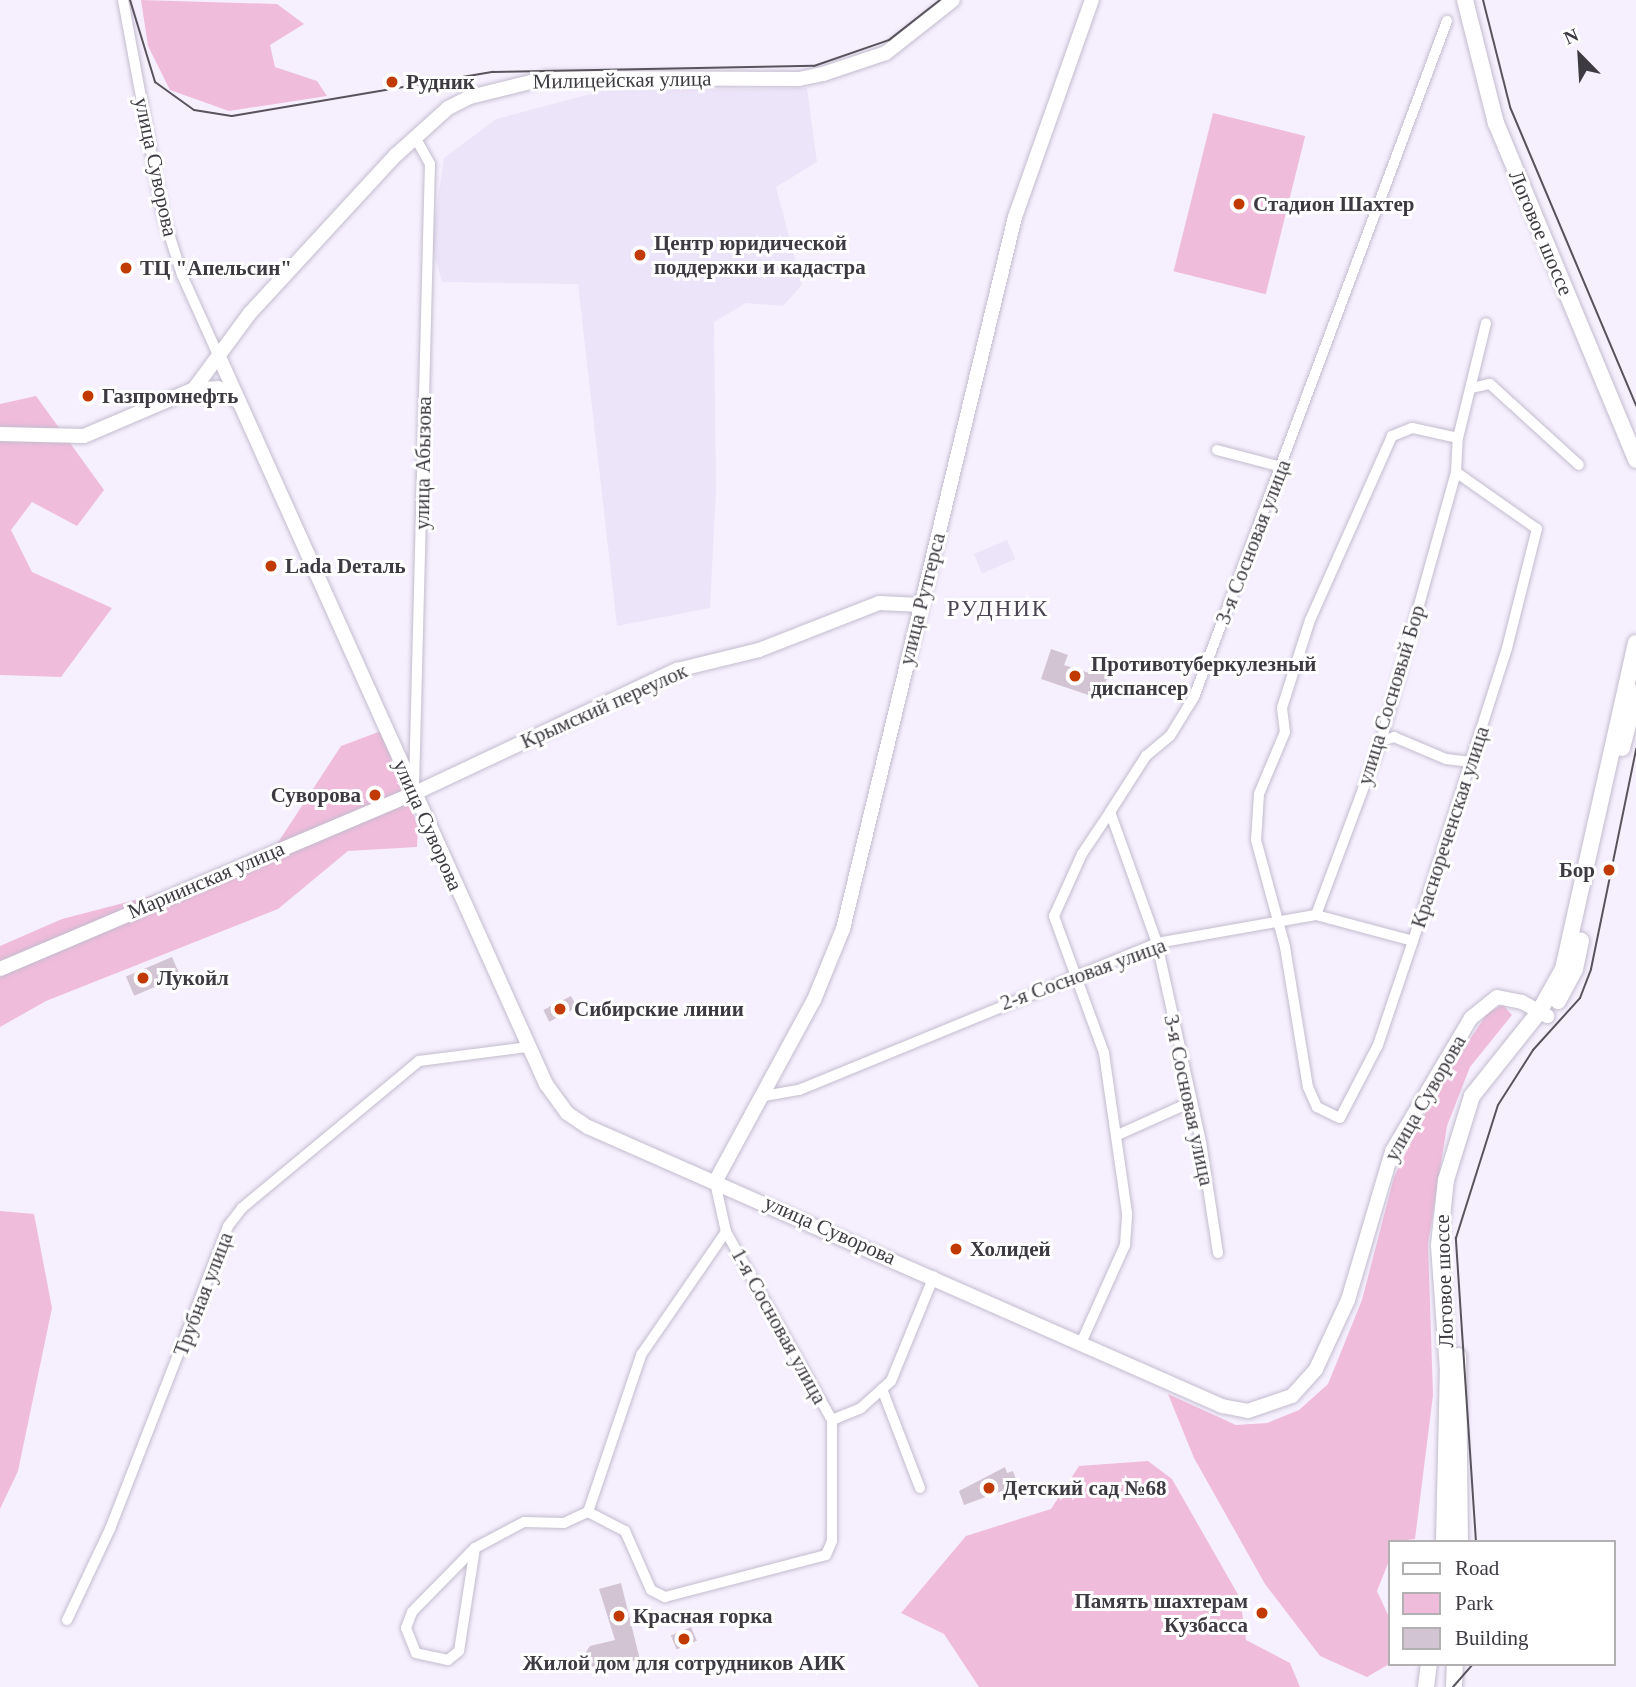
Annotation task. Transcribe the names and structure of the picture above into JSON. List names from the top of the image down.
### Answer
{
  "streets": {
    "main road": [
      "Милицейская улица",
      "улица Суворова",
      "Логовое шоссе",
      "улица Рутгерса",
      "Крымский переулок",
      "Мариинская улица"
    ],
    "street": [
      "улица Абызова",
      "3-я Сосновая улица",
      "улица Сосновый Бор",
      "Краснореченская улица",
      "2-я Сосновая улица",
      "Трубная улица",
      "1-я Сосновая улица"
    ]
  },
  "crossings": [
    ["Милицейская улица", "улица Суворова"],
    ["Милицейская улица", "улица Абызова"],
    ["улица Суворова", "Логовое шоссе"],
    ["улица Суворова", "улица Абызова"],
    ["улица Суворова", "улица Рутгерса"],
    ["улица Суворова", "Крымский переулок"],
    ["улица Суворова", "Мариинская улица"],
    ["улица Суворова", "Трубная улица"],
    ["улица Суворова", "1-я Сосновая улица"],
    ["улица Абызова", "Крымский переулок"],
    ["улица Абызова", "Мариинская улица"],
    ["3-я Сосновая улица", "2-я Сосновая улица"],
    ["улица Рутгерса", "Крымский переулок"],
    ["улица Рутгерса", "2-я Сосновая улица"],
    ["улица Рутгерса", "1-я Сосновая улица"],
    ["улица Сосновый Бор", "Краснореченская улица"],
    ["улица Сосновый Бор", "2-я Сосновая улица"],
    ["Крымский переулок", "Мариинская улица"],
    ["Краснореченская улица", "2-я Сосновая улица"]
  ],
  "districts": ["РУДНИК"],
  "places": [
    "Рудник",
    "Стадион Шахтер",
    "Центр юридической поддержки и кадастра",
    "ТЦ \"Апельсин\"",
    "Газпромнефть",
    "Lada Dеталь",
    "Противотуберкулезный диспансер",
    "Суворова",
    "Бор",
    "Лукойл",
    "Сибирские линии",
    "Холидей",
    "Детский сад №68",
    "Память шахтерам Кузбасса",
    "Красная горка",
    "Жилой дом для сотрудников АИК"
  ],
  "legend": ["Road", "Park", "Building"],
  "north": "top left"
}
